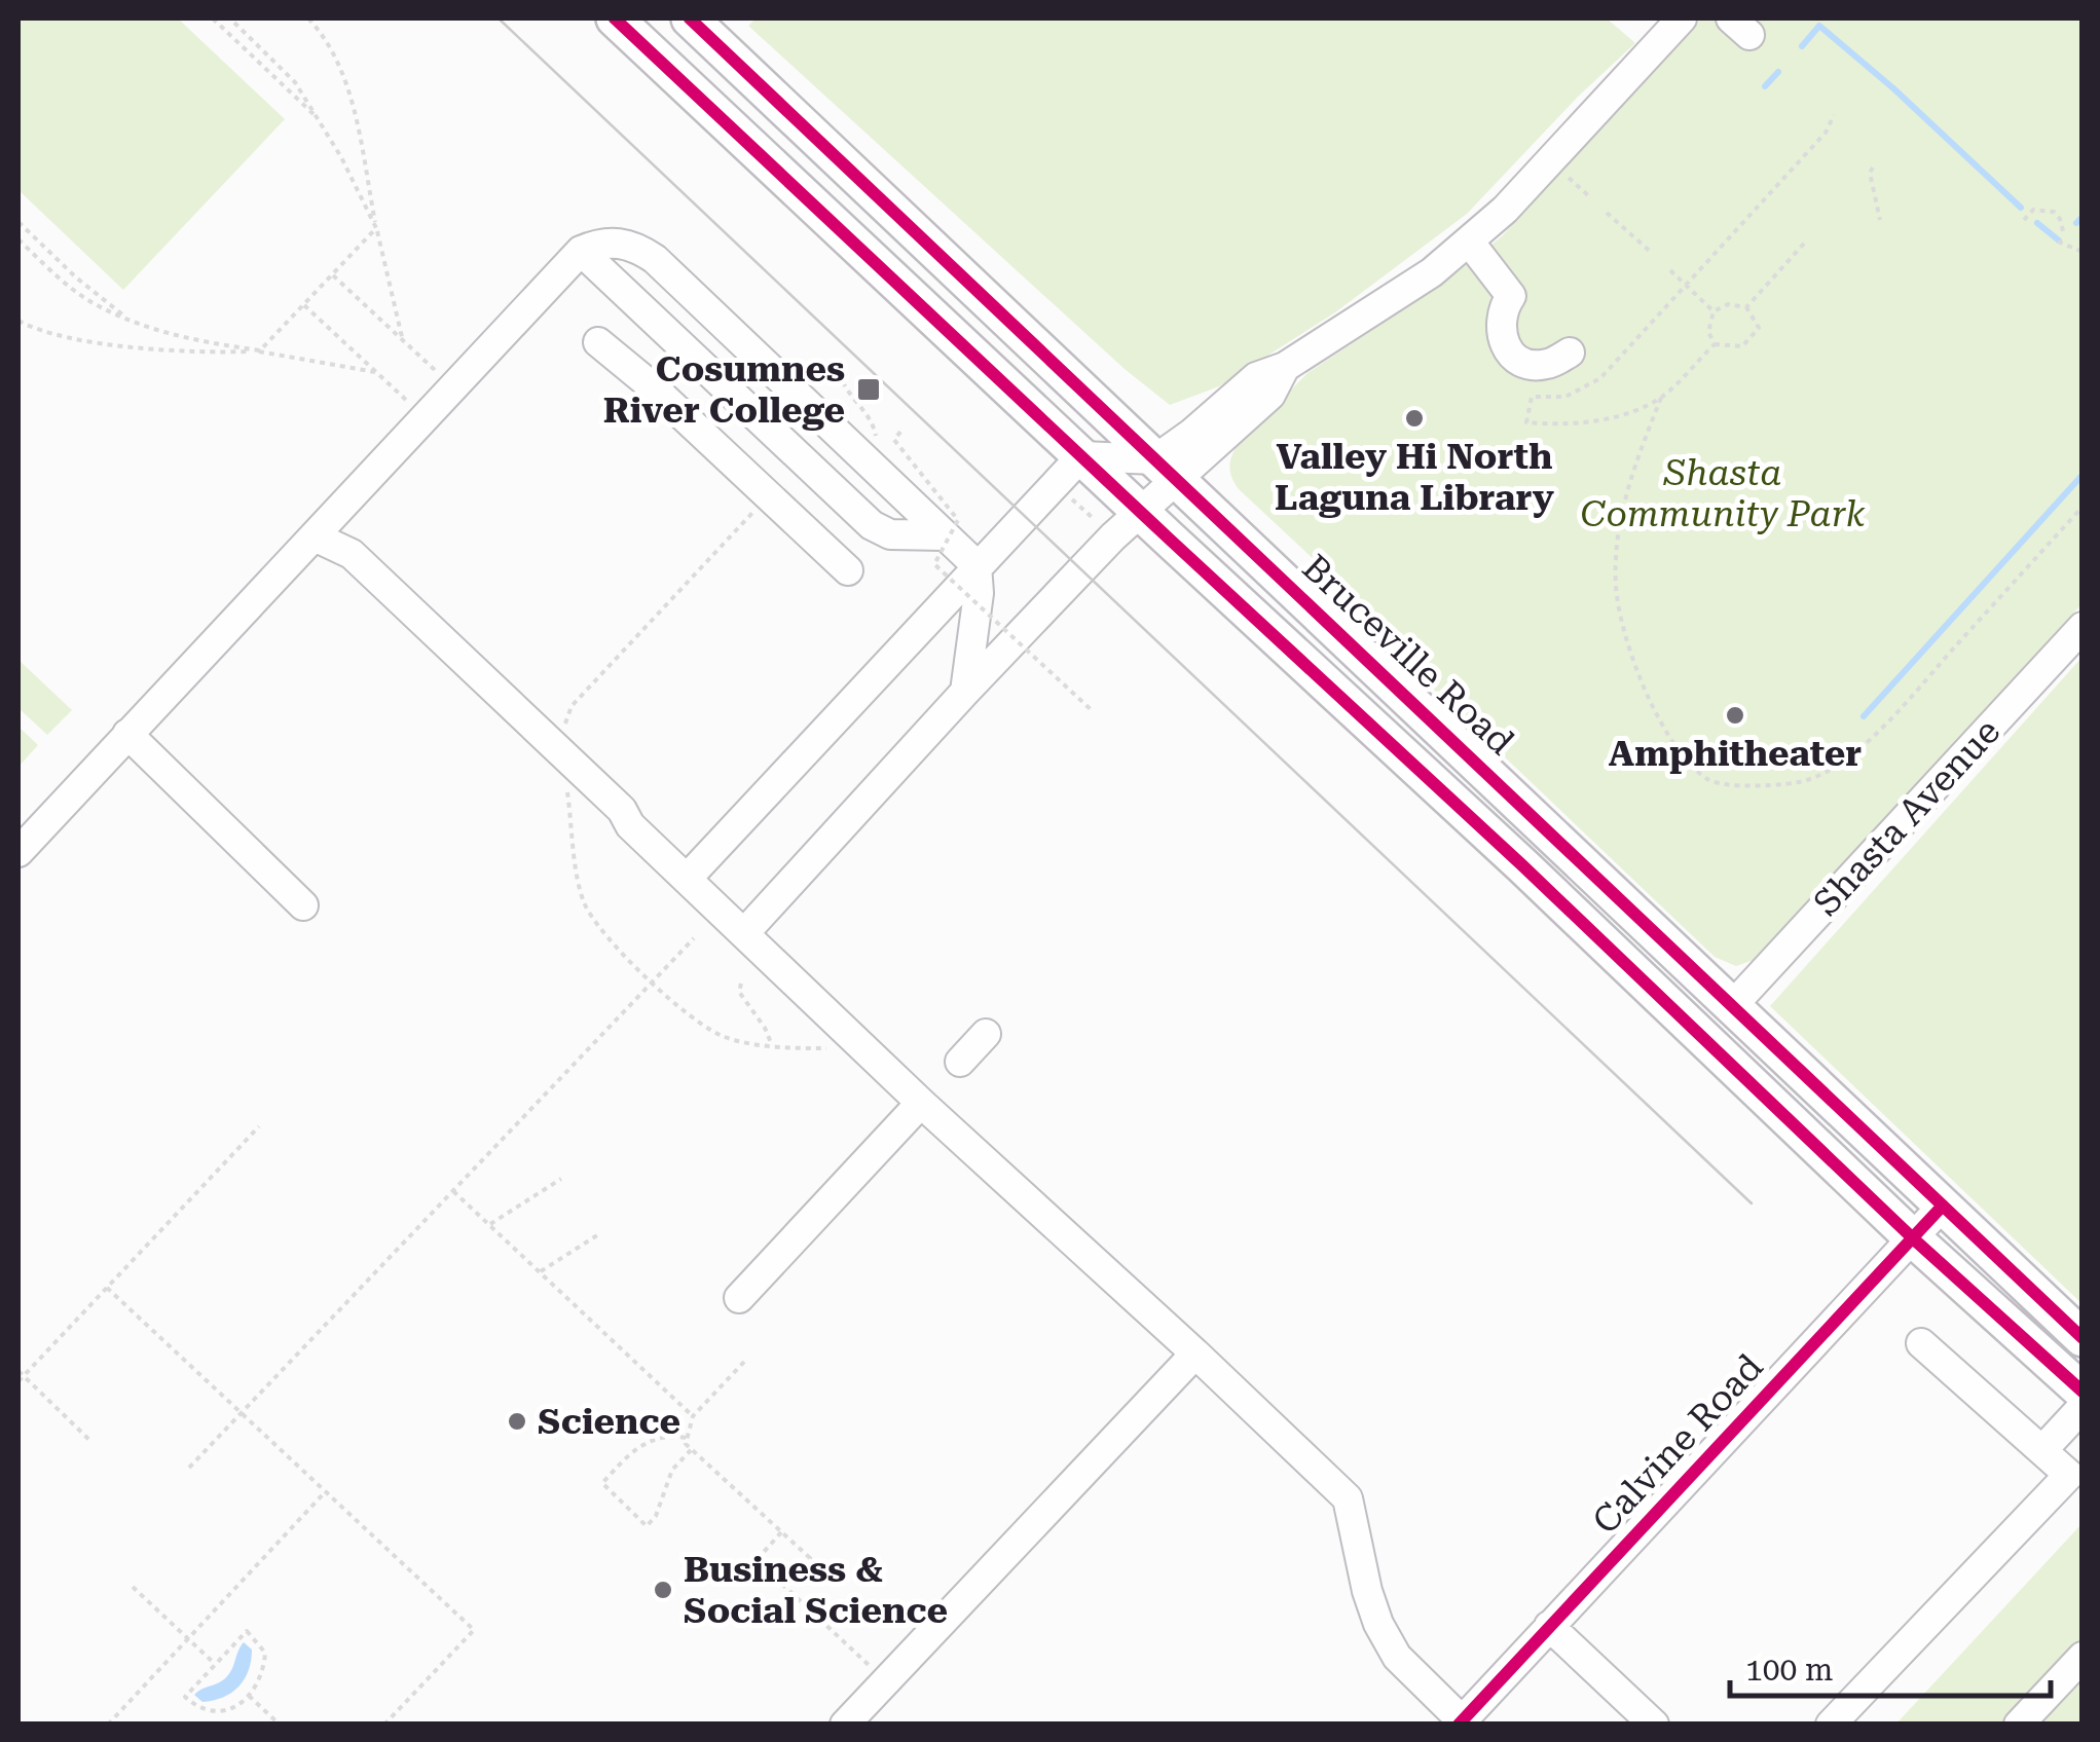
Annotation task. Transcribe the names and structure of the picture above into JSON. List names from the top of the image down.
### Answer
{
  "streets": {
    "main road": ["Bruceville Road"],
    "street": ["Shasta Avenue", "Calvine Road"]
  },
  "crossings": [
    ["Bruceville Road", "Shasta Avenue"],
    ["Bruceville Road", "Calvine Road"]
  ],
  "parks": ["Shasta Community Park"],
  "places": {
    "transit": ["Cosumnes River College"],
    "other": [
      "Valley Hi North Laguna Library",
      "Amphitheater",
      "Science",
      "Business & Social Science"
    ]
  },
  "scale_bar": "100 m"
}
